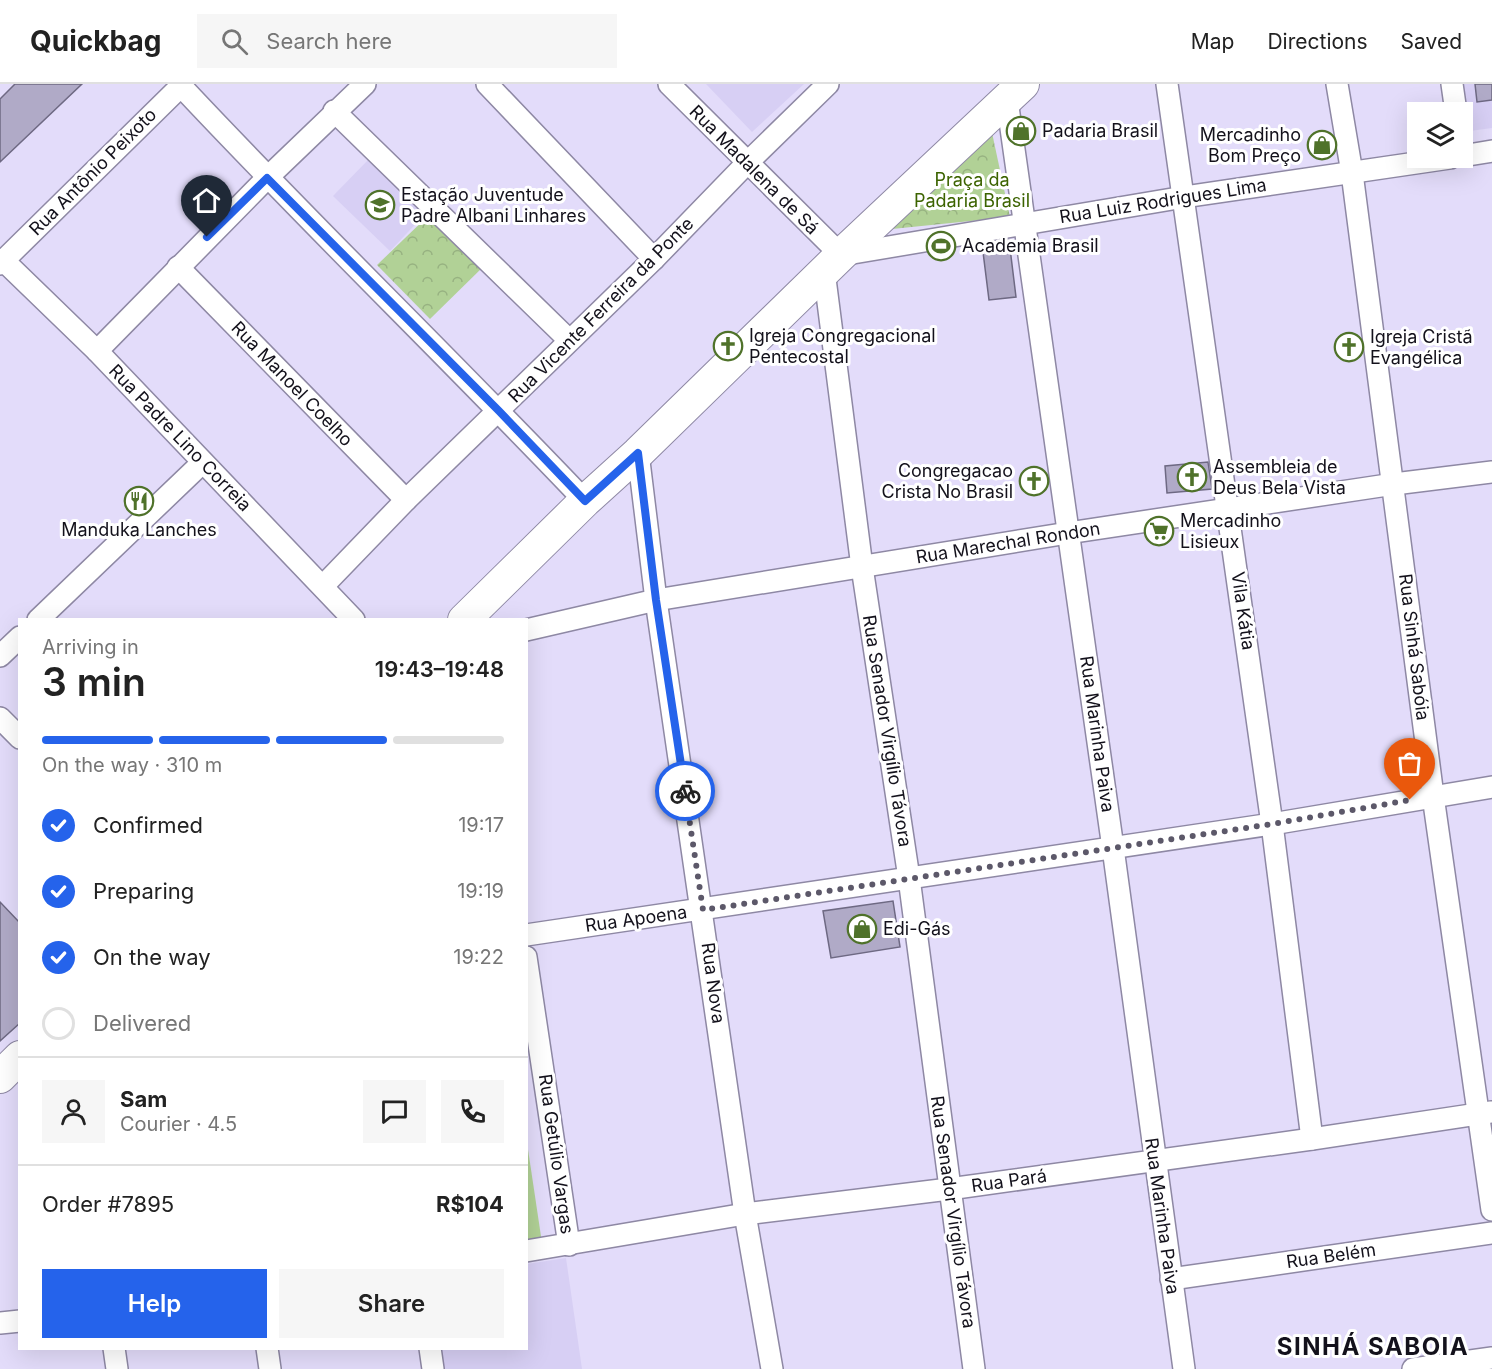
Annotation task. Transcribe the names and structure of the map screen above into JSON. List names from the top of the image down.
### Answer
{
  "streets": {
    "street": [
      "Rua Madalena de Sá",
      "Rua Antônio Peixoto",
      "Rua Luiz Rodrigues Lima",
      "Rua Vicente Ferreira da Ponte",
      "Rua Manoel Coelho",
      "Rua Padre Lino Correia",
      "Rua Marechal Rondon",
      "Vila Kátia",
      "Rua Sinhá Sabóia",
      "Rua Senador Virgílio Távora",
      "Rua Marinha Paiva",
      "Rua Apoena",
      "Rua Nova",
      "Rua Getúlio Vargas",
      "Rua Pará",
      "Rua Belém"
    ]
  },
  "crossings": [
    ["Rua Madalena de Sá", "Rua Luiz Rodrigues Lima"],
    ["Rua Madalena de Sá", "Rua Vicente Ferreira da Ponte"],
    ["Rua Madalena de Sá", "Rua Senador Virgílio Távora"],
    ["Rua Antônio Peixoto", "Rua Padre Lino Correia"],
    ["Rua Luiz Rodrigues Lima", "Vila Kátia"],
    ["Rua Luiz Rodrigues Lima", "Rua Sinhá Sabóia"],
    ["Rua Luiz Rodrigues Lima", "Rua Senador Virgílio Távora"],
    ["Rua Luiz Rodrigues Lima", "Rua Marinha Paiva"],
    ["Rua Vicente Ferreira da Ponte", "Rua Manoel Coelho"],
    ["Rua Vicente Ferreira da Ponte", "Rua Padre Lino Correia"],
    ["Rua Marechal Rondon", "Vila Kátia"],
    ["Rua Marechal Rondon", "Rua Sinhá Sabóia"],
    ["Rua Marechal Rondon", "Rua Senador Virgílio Távora"],
    ["Rua Marechal Rondon", "Rua Marinha Paiva"],
    ["Rua Marechal Rondon", "Rua Nova"],
    ["Vila Kátia", "Rua Apoena"],
    ["Vila Kátia", "Rua Pará"],
    ["Rua Sinhá Sabóia", "Rua Apoena"],
    ["Rua Sinhá Sabóia", "Rua Pará"],
    ["Rua Senador Virgílio Távora", "Rua Apoena"],
    ["Rua Senador Virgílio Távora", "Rua Pará"],
    ["Rua Marinha Paiva", "Rua Apoena"],
    ["Rua Marinha Paiva", "Rua Pará"],
    ["Rua Marinha Paiva", "Rua Belém"],
    ["Rua Apoena", "Rua Nova"],
    ["Rua Nova", "Rua Pará"],
    ["Rua Getúlio Vargas", "Rua Pará"]
  ],
  "districts": ["SINHÁ SABOIA"],
  "parks": ["Praça da Padaria Brasil"],
  "places": {
    "shop": ["Padaria Brasil", "Mercadinho Bom Preço", "Edi-Gás"],
    "school or university": ["Estação Juventude Padre Albani Linhares"],
    "sports": ["Academia Brasil"],
    "church": [
      "Igreja Congregacional Pentecostal",
      "Igreja Cristã Evangélica",
      "Assembleia de Deus Bela Vista",
      "Congregacao Crista No Brasil"
    ],
    "restaurant": ["Manduka Lanches"],
    "supermarket": ["Mercadinho Lisieux"]
  },
  "page": {
    "header": "Quickbag",
    "search": "Search here",
    "nav": ["Map", "Directions", "Saved"],
    "heading": ["3 min", "Arriving in", "19:43–19:48"],
    "panel": [
      "Sam",
      "Courier · 4.5",
      "Order #7895",
      "R$104"
    ],
    "bar": "On the way · 310 m",
    "list": [
      ["Confirmed", "19:17"],
      ["Preparing", "19:19"],
      ["On the way", "19:22"],
      "Delivered"
    ],
    "buttons": ["Help", "Share"]
  }
}
